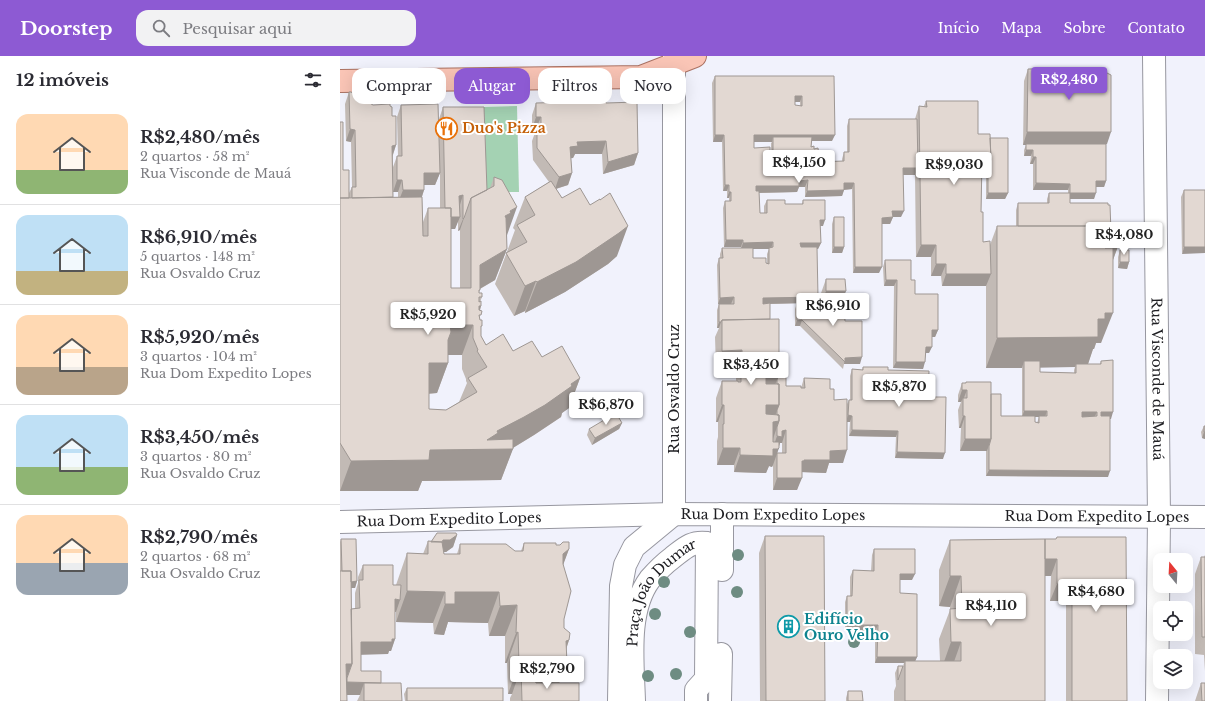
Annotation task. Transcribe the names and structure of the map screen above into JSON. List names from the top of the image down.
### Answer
{
  "streets": {
    "street": [
      "Rua Visconde de Mauá",
      "Rua Osvaldo Cruz",
      "Rua Dom Expedito Lopes",
      "Praça João Dumar"
    ]
  },
  "crossings": [
    ["Rua Visconde de Mauá", "Rua Dom Expedito Lopes"],
    ["Rua Osvaldo Cruz", "Rua Dom Expedito Lopes"]
  ],
  "places": {
    "restaurant": ["Duo's Pizza"],
    "building": ["Edifício Ouro Velho"]
  },
  "north": "top",
  "page": {
    "header": "Doorstep",
    "search": "Pesquisar aqui",
    "nav": [
      "Início",
      "Mapa",
      "Sobre",
      "Contato"
    ],
    "heading": "12 imóveis",
    "price": [
      "R$2,480",
      "R$4,150",
      "R$9,030",
      "R$4,080",
      "R$6,910",
      "R$5,920",
      "R$3,450",
      "R$5,870",
      "R$6,870",
      "R$4,680",
      "R$4,110",
      "R$2,790"
    ],
    "chip": [
      "Comprar",
      "Alugar",
      "Filtros",
      "Novo"
    ],
    "list": [
      {
        "name": "R$2,480/mês",
        "note": "2 quartos · 58 m² · Rua Visconde de Mauá"
      },
      {
        "name": "R$6,910/mês",
        "note": "5 quartos · 148 m² · Rua Osvaldo Cruz"
      },
      {
        "name": "R$5,920/mês",
        "note": "3 quartos · 104 m² · Rua Dom Expedito Lopes"
      },
      {
        "name": "R$3,450/mês",
        "note": "3 quartos · 80 m² · Rua Osvaldo Cruz"
      },
      {
        "name": "R$2,790/mês",
        "note": "2 quartos · 68 m² · Rua Osvaldo Cruz"
      }
    ]
  }
}
